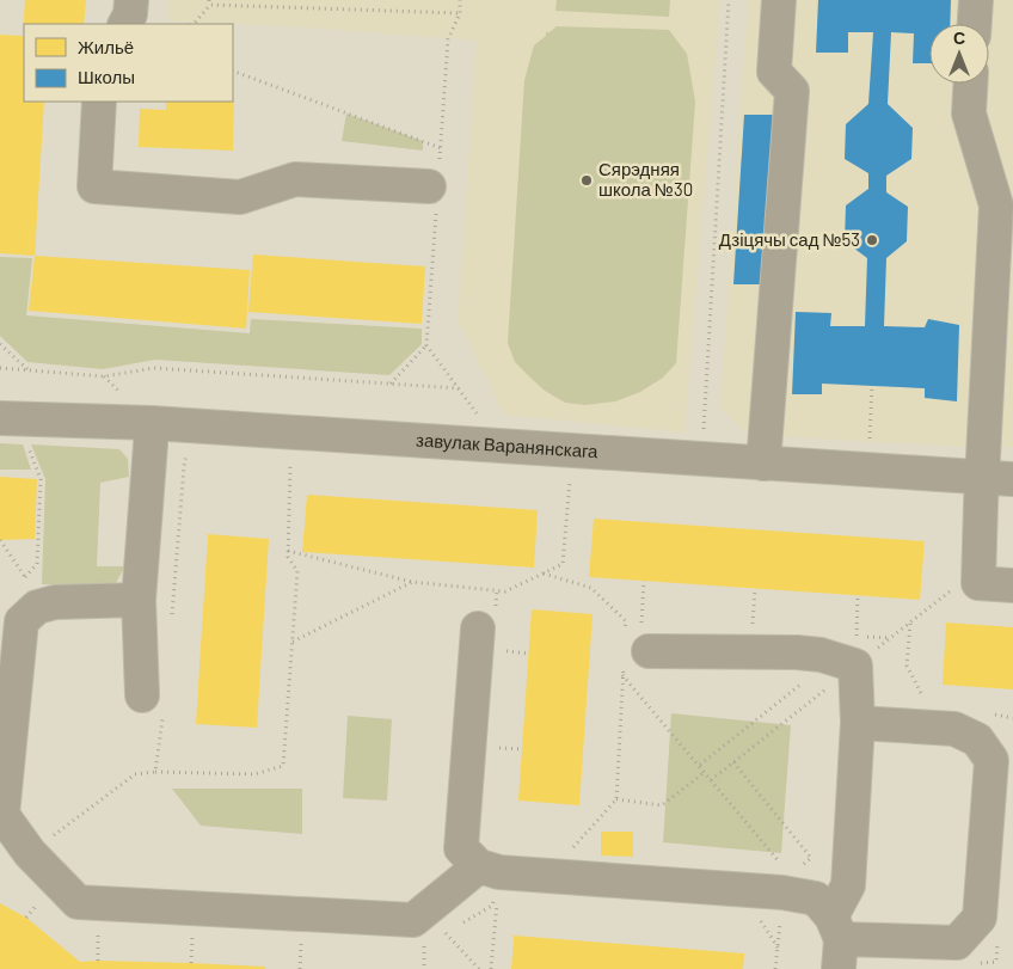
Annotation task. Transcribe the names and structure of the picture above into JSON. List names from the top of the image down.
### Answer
{
  "streets": {
    "street": ["завулак Варанянскага"]
  },
  "places": ["Сярэдняя школа №30", "Дзіцячы сад №53"],
  "legend": ["Жильё", "Школы"],
  "north": "top"
}
